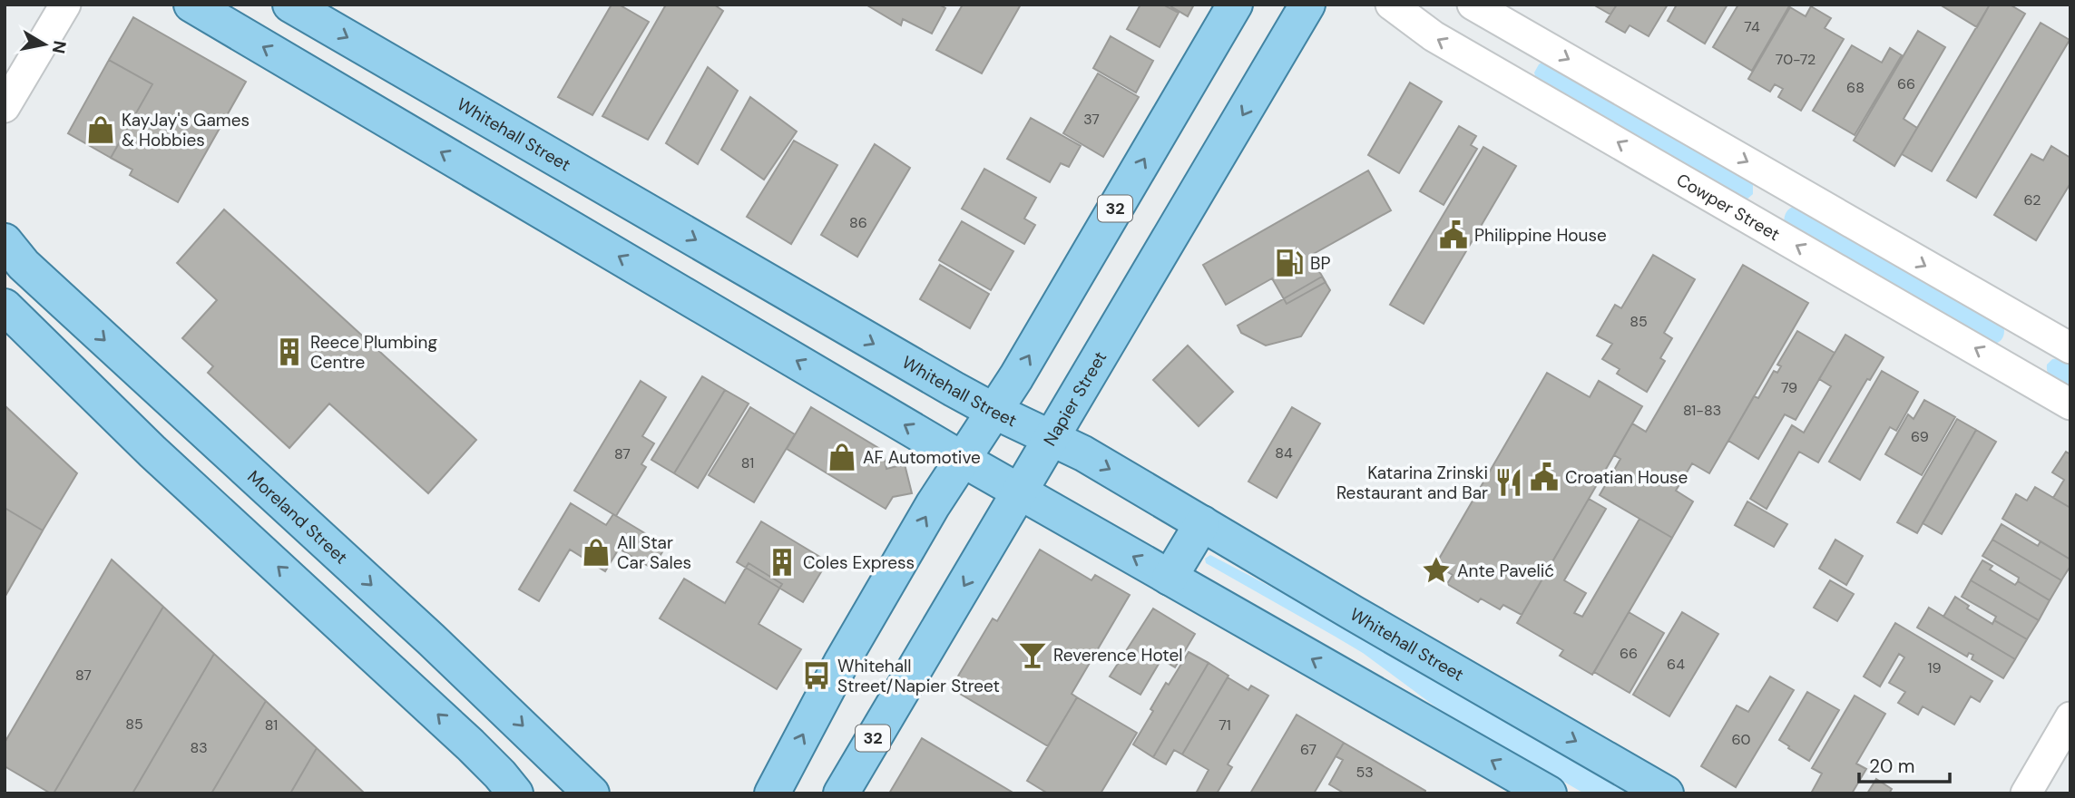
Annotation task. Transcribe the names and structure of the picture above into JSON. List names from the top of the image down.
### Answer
{
  "streets": {
    "main road": [
      "Whitehall Street",
      "32",
      "Napier Street",
      "Moreland Street"
    ],
    "street": ["Cowper Street"]
  },
  "crossings": [
    ["Whitehall Street", "32"],
    ["Whitehall Street", "Napier Street"]
  ],
  "places": {
    "shop": ["KayJay's Games & Hobbies", "AF Automotive", "All Star Car Sales"],
    "public building": ["Philippine House", "Croatian House"],
    "fuel station": ["BP"],
    "building": ["Reece Plumbing Centre", "Coles Express"],
    "restaurant": ["Katarina Zrinski Restaurant and Bar"],
    "place": ["Ante Pavelić"],
    "bar": ["Reverence Hotel"],
    "bus stop": ["Whitehall Street/Napier Street"]
  },
  "house_numbers": [
    "74",
    "70-72",
    "66",
    "68",
    "37",
    "62",
    "86",
    "85",
    "79",
    "81-83",
    "69",
    "84",
    "87",
    "81",
    "66",
    "64",
    "19",
    "87",
    "85",
    "81",
    "71",
    "60",
    "83",
    "67",
    "53"
  ],
  "scale_bar": "20 m",
  "north": "right"
}
